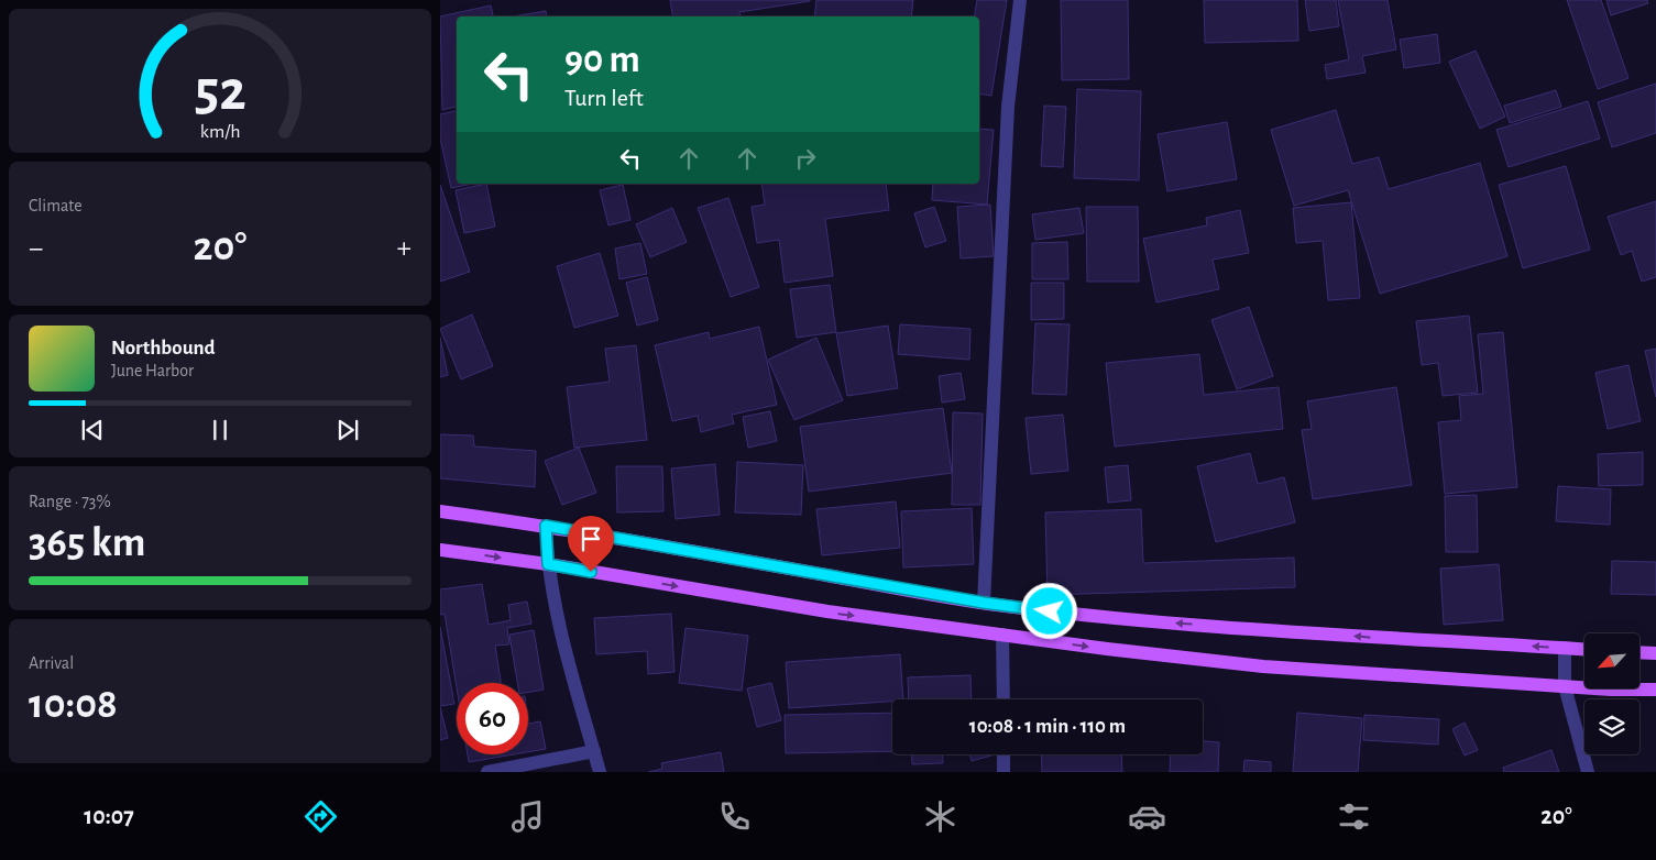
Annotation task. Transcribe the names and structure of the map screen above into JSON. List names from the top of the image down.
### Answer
{
  "north": "bottom left",
  "page": {
    "turn": ["90 m", "Turn left"],
    "tile": [
      "Climate",
      ["Range · 73%", "365 km"],
      ["Arrival", "10:08"]
    ],
    "heat": ["−", "20°", "+"],
    "song": ["Northbound", "June Harbor"],
    "limit": "60",
    "trip": "10:08 · 1 min · 110 m",
    "tabs": ["10:07", "20°"],
    "gauge": ["52", "km/h"]
  }
}
